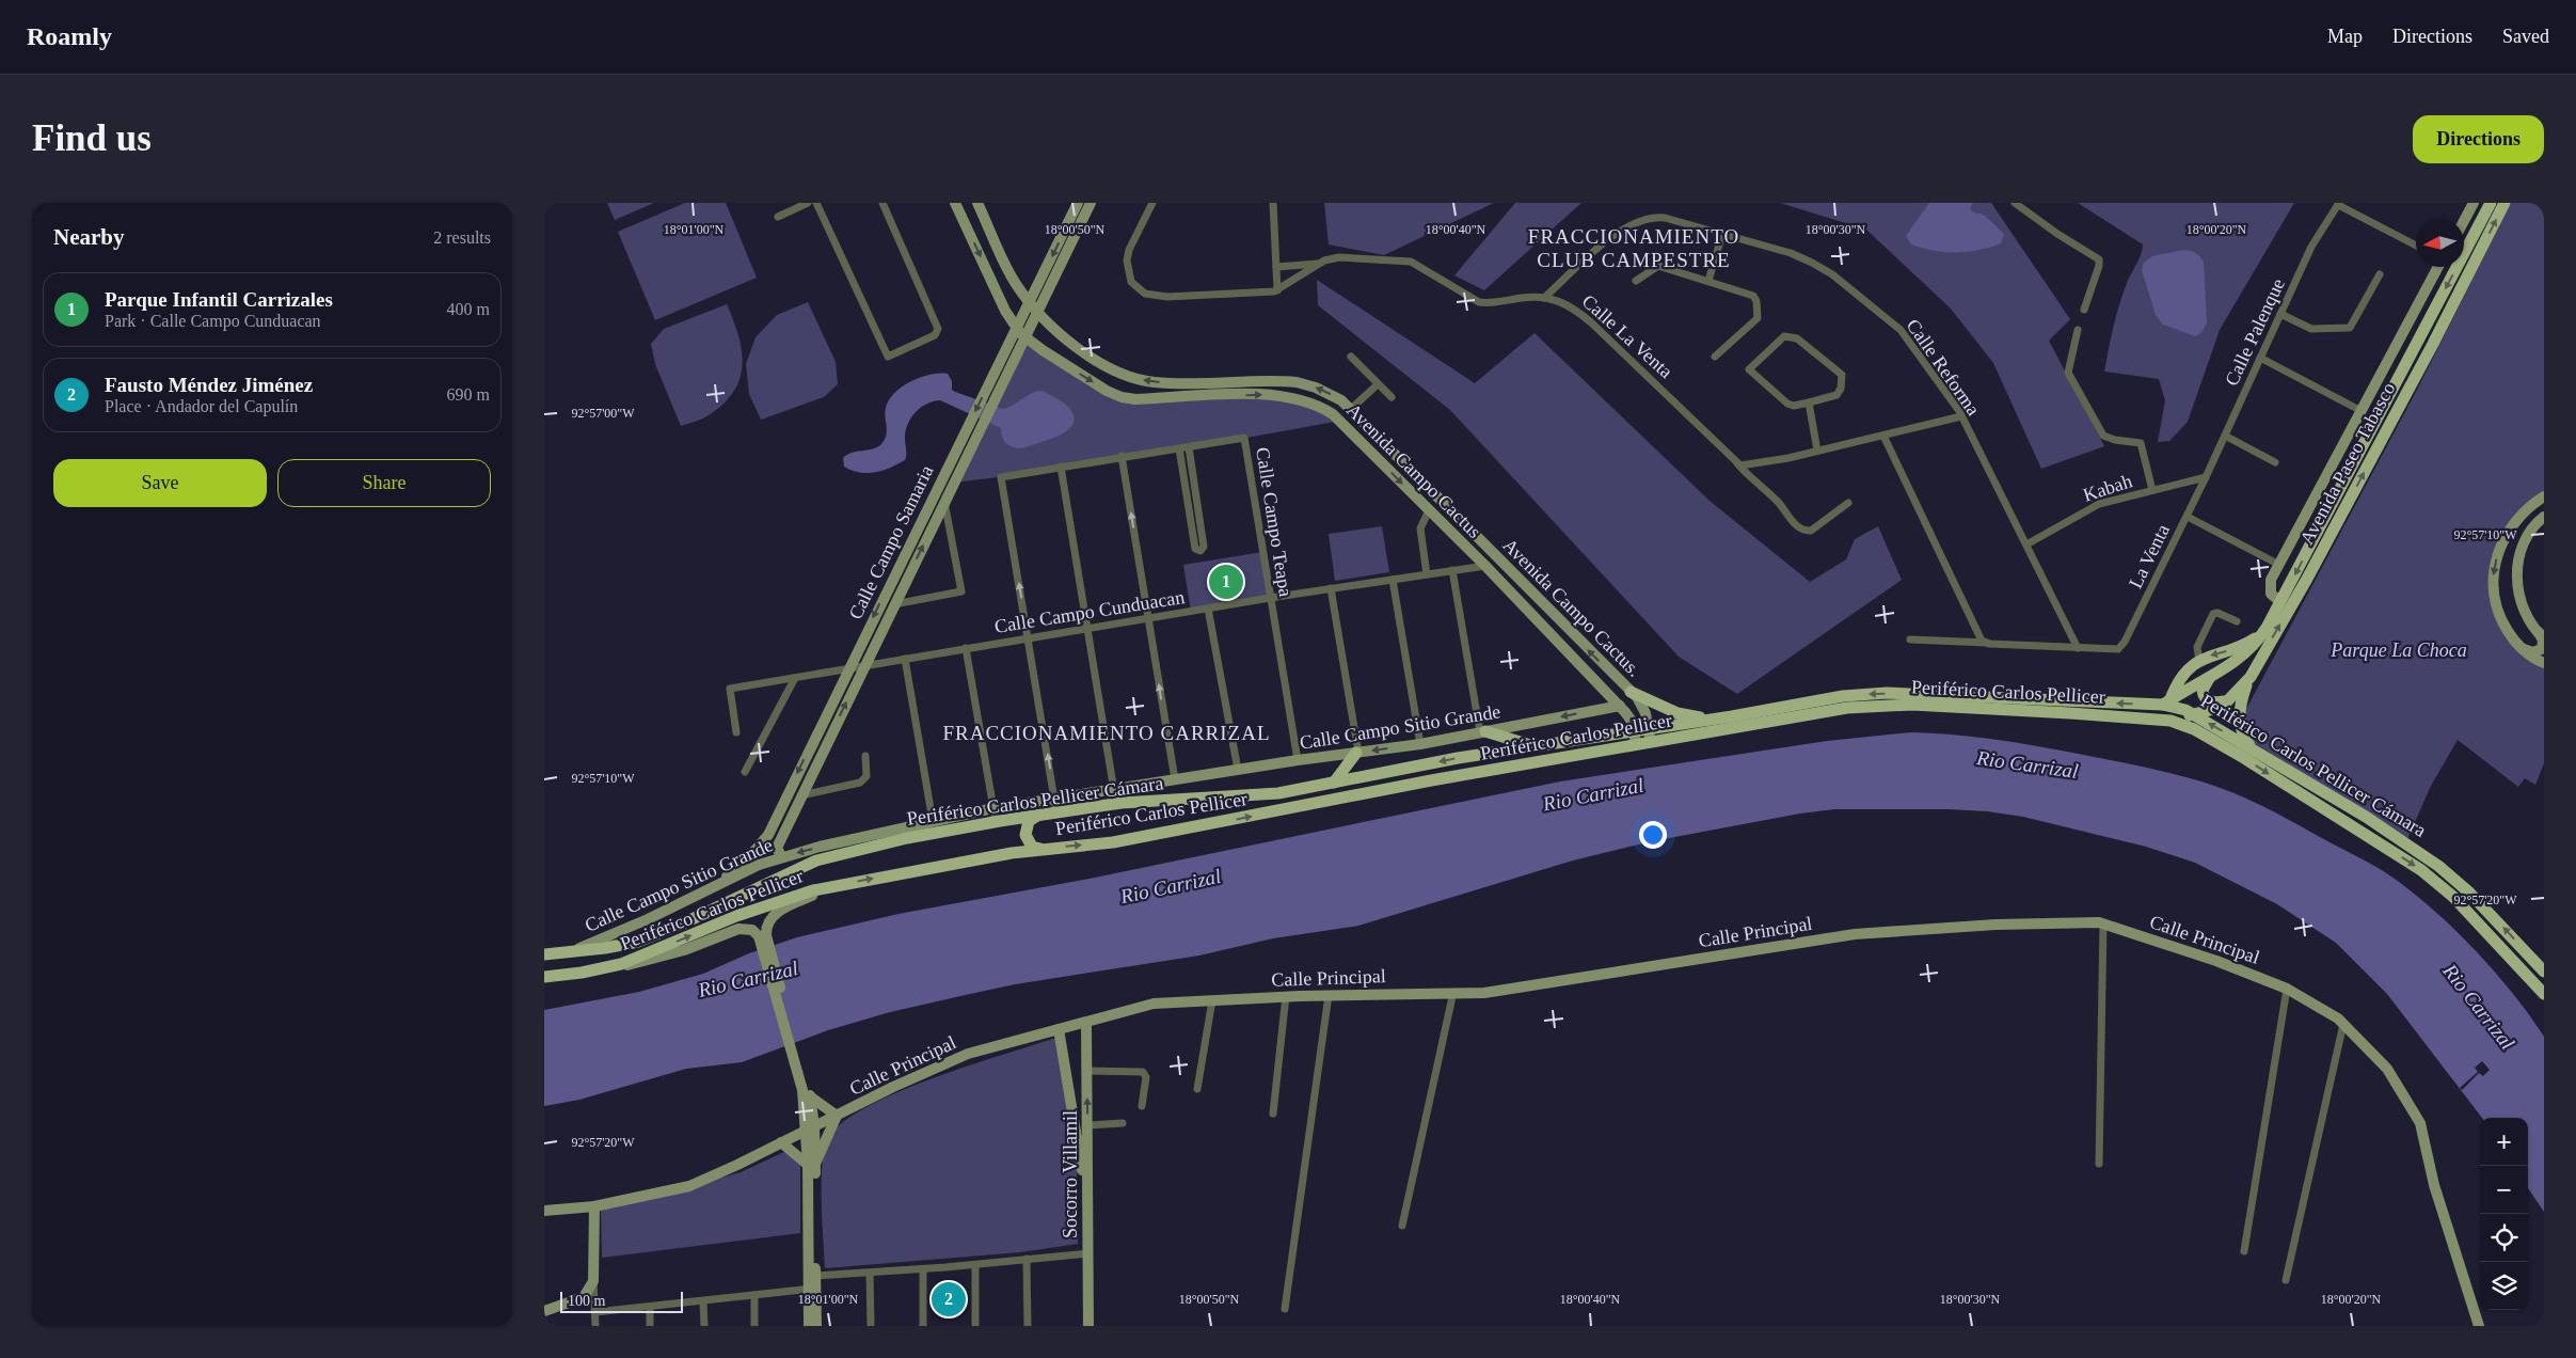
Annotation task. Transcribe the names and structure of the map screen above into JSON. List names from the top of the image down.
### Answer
{
  "streets": {
    "main road": ["Avenida Paseo Tabasco", "Periférico Carlos Pellicer", "Periférico Carlos Pellicer Cámara"],
    "street": [
      "Calle Palenque",
      "Calle La Venta",
      "Calle Reforma",
      "Avenida Campo Cactus",
      "Kabah",
      "Calle Campo Teapa",
      "Calle Campo Samaria",
      "La Venta",
      "Avenida Campo Cactus.",
      "Calle Campo Cunduacan",
      "Calle Campo Sitio Grande",
      "Calle Principal",
      "Socorro Villamil"
    ]
  },
  "crossings": [
    ["Calle Palenque", "Kabah"],
    ["Calle Palenque", "La Venta"],
    ["Calle La Venta", "Calle Reforma"],
    ["Calle Reforma", "Kabah"],
    ["Calle Reforma", "La Venta"],
    ["Avenida Paseo Tabasco", "Periférico Carlos Pellicer"],
    ["Avenida Paseo Tabasco", "Periférico Carlos Pellicer Cámara"],
    ["Avenida Campo Cactus", "Calle Campo Samaria"],
    ["Avenida Campo Cactus", "Calle Campo Cunduacan"],
    ["Avenida Campo Cactus", "Periférico Carlos Pellicer"],
    ["Avenida Campo Cactus", "Calle Campo Sitio Grande"],
    ["Avenida Campo Cactus", "Periférico Carlos Pellicer Cámara"],
    ["Kabah", "La Venta"],
    ["Calle Campo Teapa", "Calle Campo Cunduacan"],
    ["Calle Campo Teapa", "Calle Campo Sitio Grande"],
    ["Calle Campo Samaria", "Avenida Campo Cactus."],
    ["Calle Campo Samaria", "Calle Campo Cunduacan"],
    ["Calle Campo Samaria", "Calle Campo Sitio Grande"],
    ["Avenida Campo Cactus.", "Periférico Carlos Pellicer"],
    ["Avenida Campo Cactus.", "Periférico Carlos Pellicer Cámara"],
    ["Periférico Carlos Pellicer", "Periférico Carlos Pellicer Cámara"],
    ["Calle Campo Sitio Grande", "Periférico Carlos Pellicer Cámara"],
    ["Calle Principal", "Socorro Villamil"]
  ],
  "one_way": [
    "Avenida Campo Cactus",
    "Avenida Campo Cactus.",
    "Periférico Carlos Pellicer",
    "Periférico Carlos Pellicer Cámara"
  ],
  "districts": ["FRACCIONAMIENTO CLUB CAMPESTRE", "FRACCIONAMIENTO CARRIZAL"],
  "water": ["Rio Carrizal"],
  "parks": ["Parque La Choca"],
  "scale_bar": "100 m",
  "north": "left",
  "page": {
    "header": "Roamly",
    "nav": ["Map", "Directions", "Saved"],
    "buttons": [
      "Directions",
      ["Save", "Share"]
    ],
    "title": "Find us",
    "heading": ["Nearby", "2 results"],
    "list": [
      {
        "mark": "1",
        "name": "Parque Infantil Carrizales",
        "note": "Park · Calle Campo Cunduacan",
        "value": "400 m"
      },
      {
        "mark": "2",
        "name": "Fausto Méndez Jiménez",
        "note": "Place · Andador del Capulín",
        "value": "690 m"
      }
    ],
    "pins": ["1", "2"],
    "map_buttons": ["+", "−"],
    "scale": "100 m"
  },
  "coordinates": [
    "18°01'00\"N",
    "18°00'50\"N",
    "18°00'40\"N",
    "18°00'30\"N",
    "18°00'20\"N",
    "92°57'00\"W",
    "92°57'10\"W",
    "92°57'20\"W"
  ]
}
